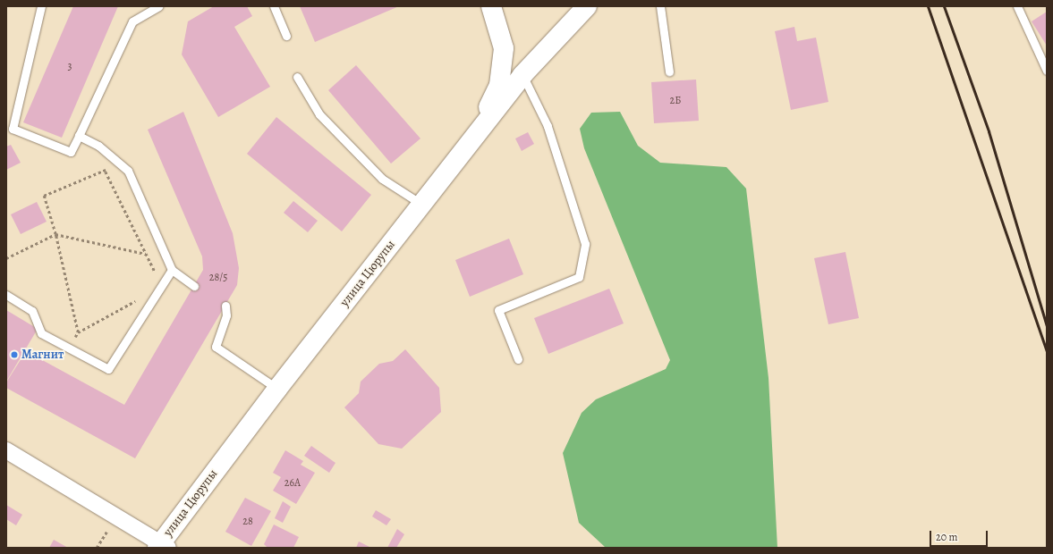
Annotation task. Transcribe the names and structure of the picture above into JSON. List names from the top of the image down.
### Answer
{
  "streets": {
    "main road": ["улица Цюрупы"]
  },
  "places": ["Магнит"],
  "house_numbers": [
    "3",
    "2Б",
    "28/5",
    "26А",
    "28"
  ],
  "scale_bar": "20 m"
}
